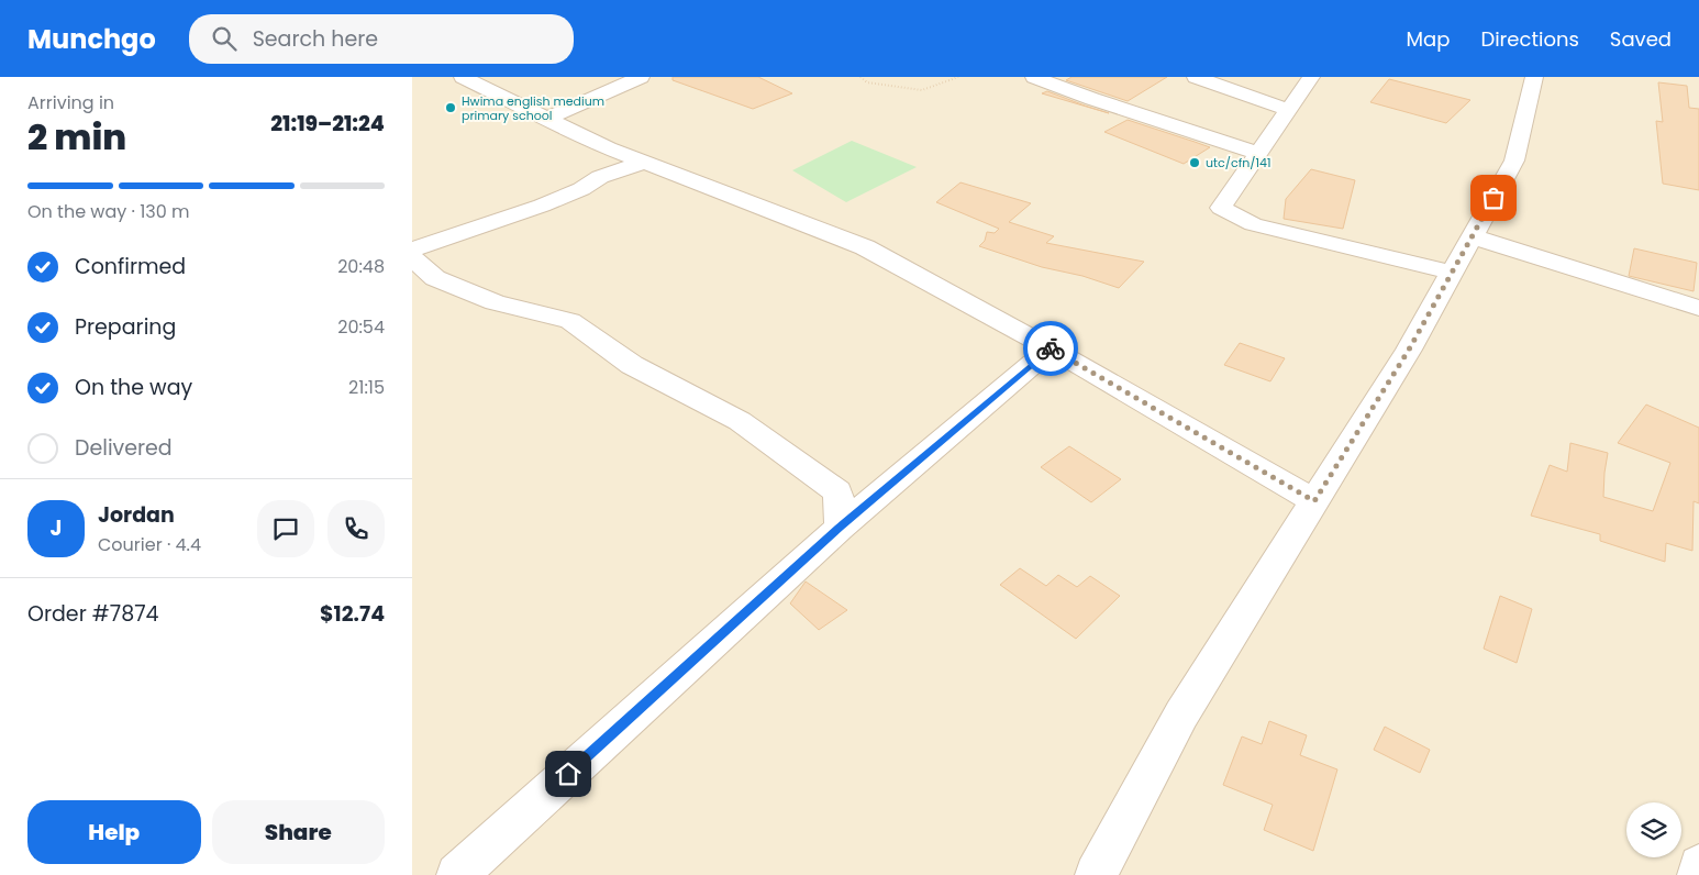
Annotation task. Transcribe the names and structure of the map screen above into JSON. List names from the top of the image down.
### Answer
{
  "places": ["Hwima english medium primary school", "utc/cfn/141"],
  "page": {
    "header": "Munchgo",
    "search": "Search here",
    "nav": ["Map", "Directions", "Saved"],
    "heading": ["2 min", "Arriving in", "21:19–21:24"],
    "panel": [
      "Jordan",
      "Courier · 4.4",
      "Order #7874",
      "$12.74"
    ],
    "bar": "On the way · 130 m",
    "list": [
      ["Confirmed", "20:48"],
      ["Preparing", "20:54"],
      ["On the way", "21:15"],
      "Delivered"
    ],
    "round": "J",
    "buttons": ["Help", "Share"]
  }
}
